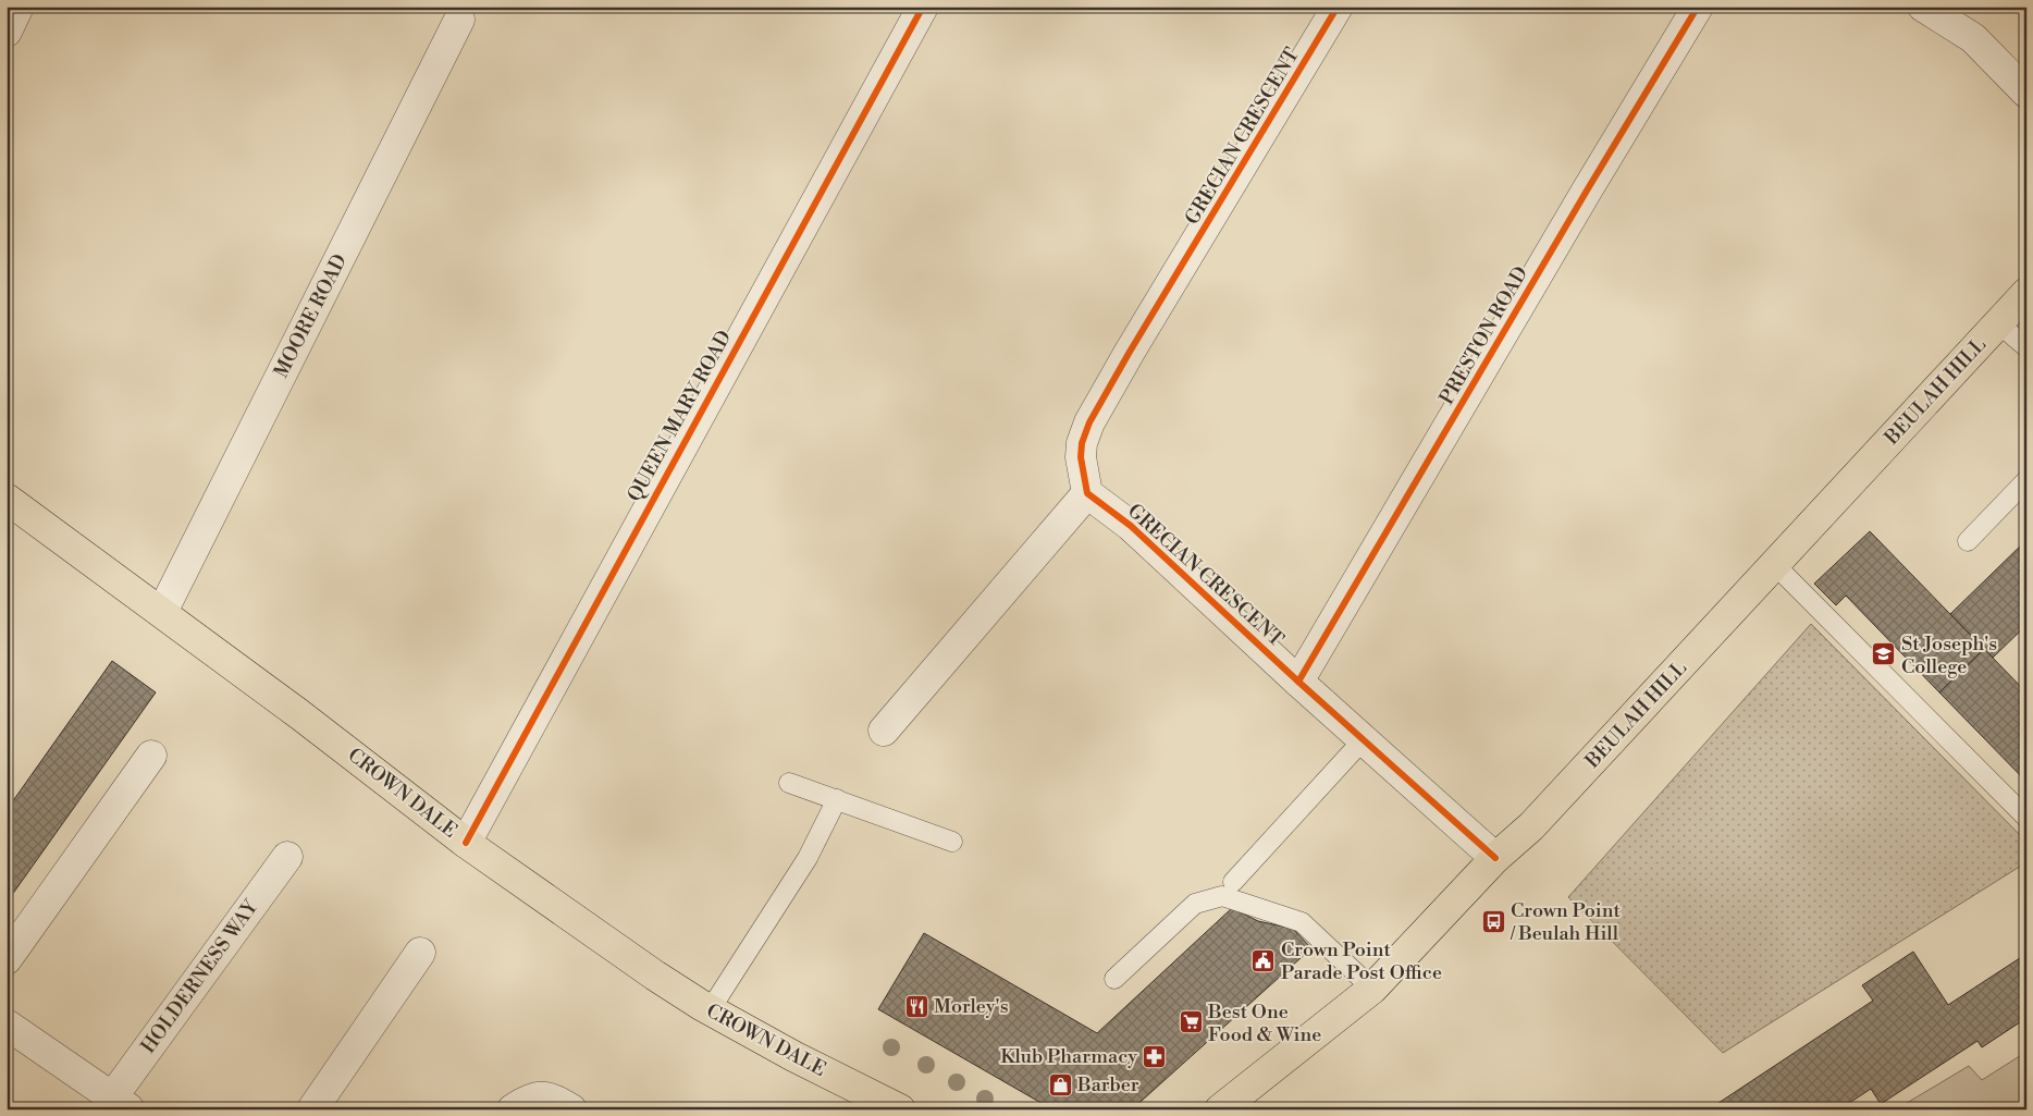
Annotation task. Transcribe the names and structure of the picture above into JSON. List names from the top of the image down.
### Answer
{
  "streets": {
    "main road": ["BEULAH HILL", "CROWN DALE"],
    "street": [
      "GRECIAN CRESCENT",
      "MOORE ROAD",
      "PRESTON ROAD",
      "QUEEN MARY ROAD",
      "HOLDERNESS WAY"
    ]
  },
  "crossings": [
    ["GRECIAN CRESCENT", "PRESTON ROAD"],
    ["GRECIAN CRESCENT", "BEULAH HILL"],
    ["MOORE ROAD", "CROWN DALE"],
    ["QUEEN MARY ROAD", "CROWN DALE"]
  ],
  "places": {
    "school or university": ["St Joseph's College"],
    "bus stop": ["Crown Point / Beulah Hill"],
    "public building": ["Crown Point Parade Post Office"],
    "restaurant": ["Morley's"],
    "supermarket": ["Best One Food & Wine"],
    "pharmacy": ["Klub Pharmacy"],
    "shop": ["Barber"]
  }
}
